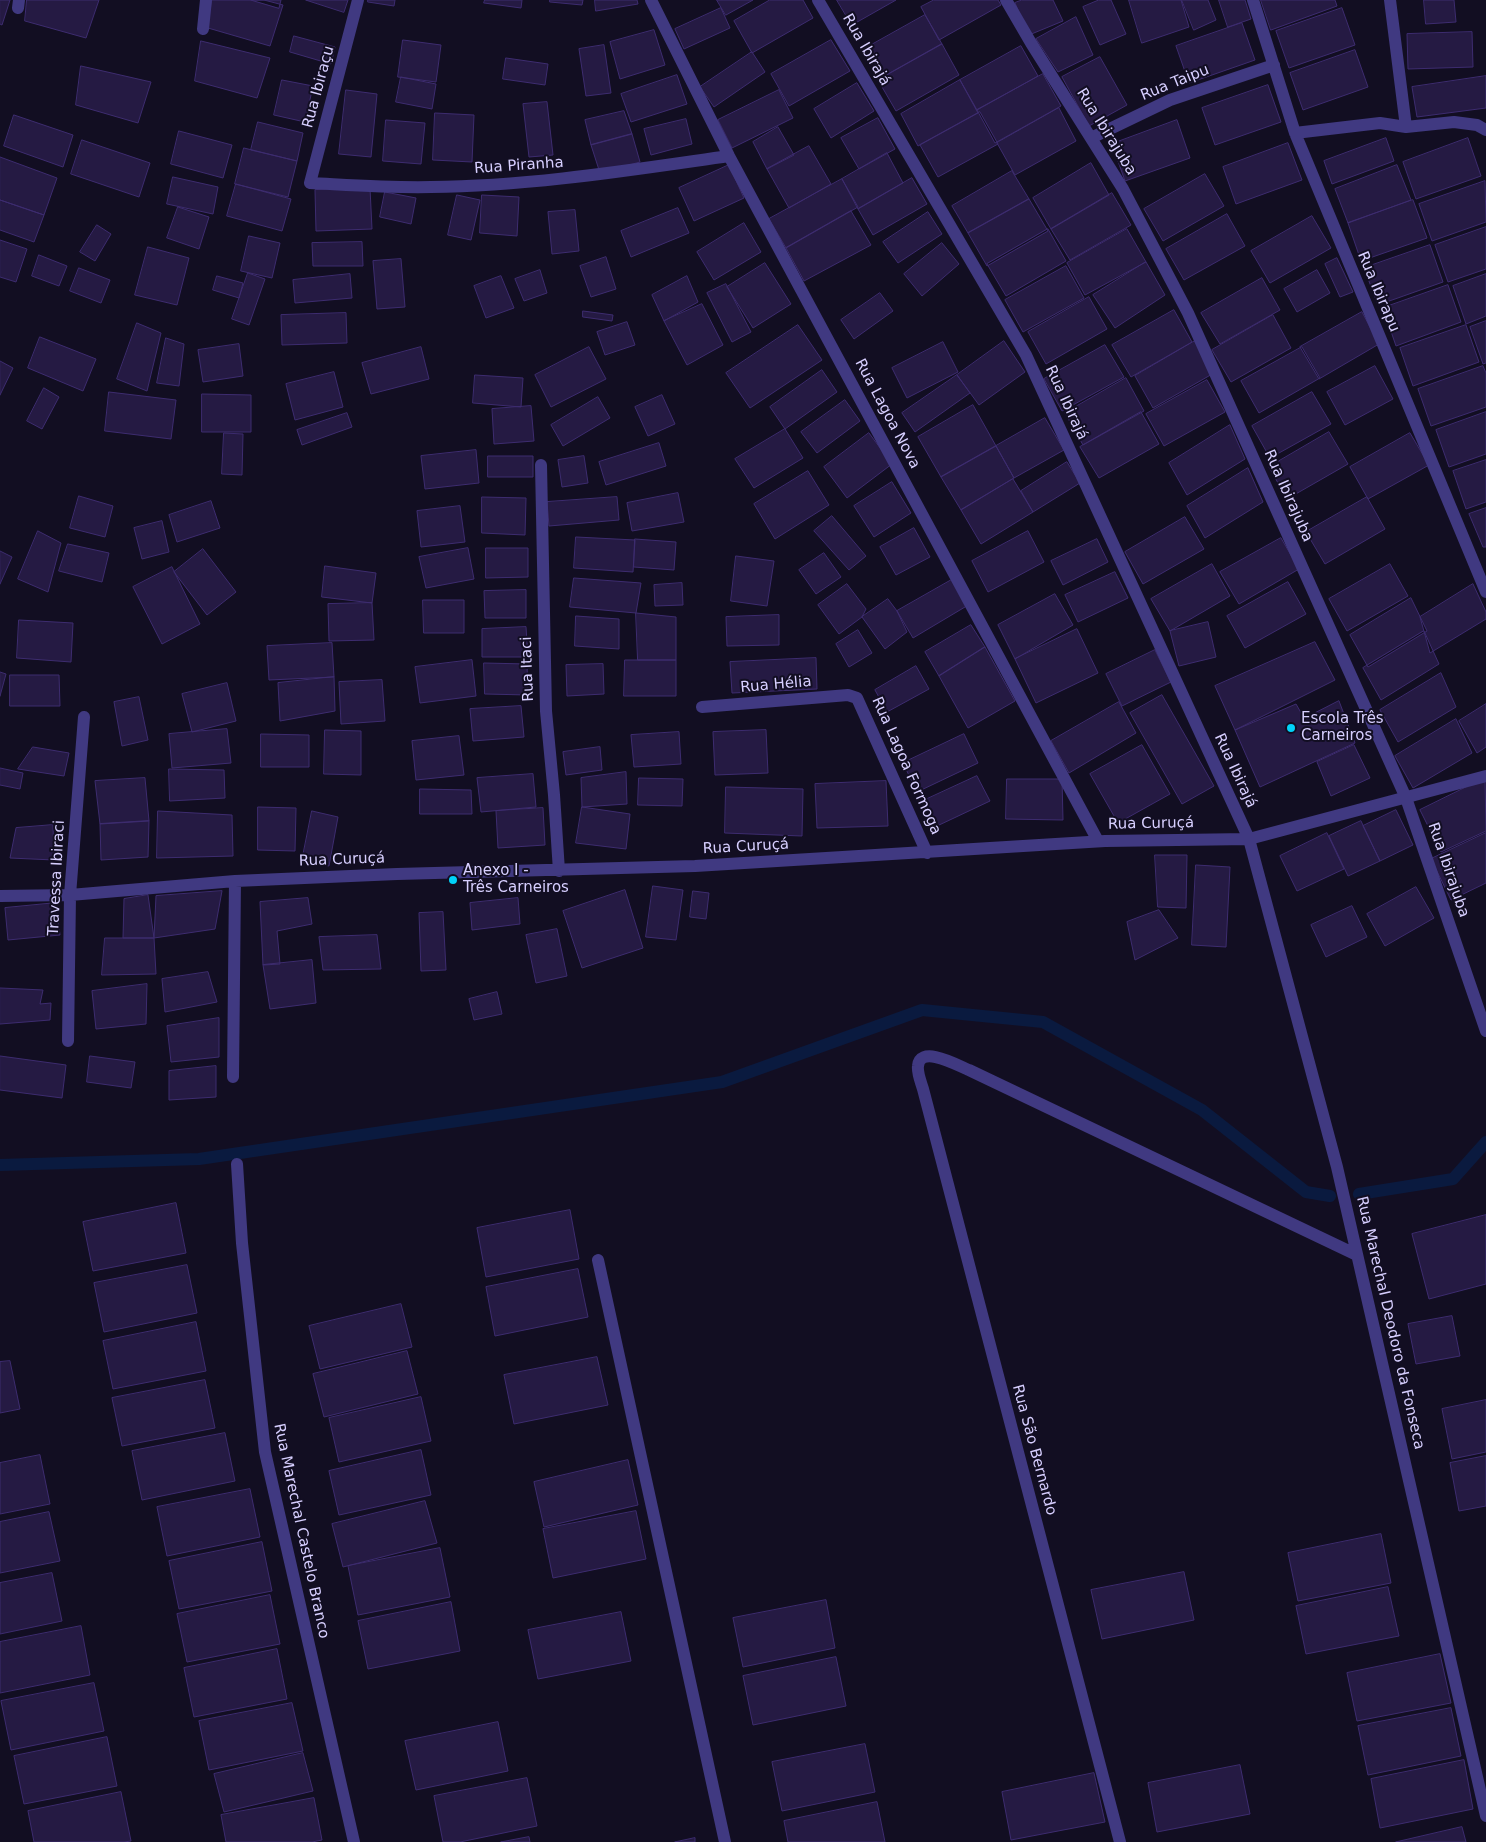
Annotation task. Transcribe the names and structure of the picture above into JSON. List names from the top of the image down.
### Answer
{
  "streets": {
    "street": [
      "Rua Ibirajá",
      "Rua Taipu",
      "Rua Ibiraçu",
      "Rua Ibirajuba",
      "Rua Piranha",
      "Rua Ibirapu",
      "Rua Lagoa Nova",
      "Rua Itaci",
      "Rua Hélia",
      "Rua Lagoa Formoga",
      "Rua Curuçá",
      "Travessa Ibiraci",
      "Rua Marechal Deodoro da Fonseca",
      "Rua São Bernardo",
      "Rua Marechal Castelo Branco"
    ]
  },
  "crossings": [
    ["Rua Ibirajá", "Rua Curuçá"],
    ["Rua Ibirajá", "Rua Marechal Deodoro da Fonseca"],
    ["Rua Taipu", "Rua Ibirajuba"],
    ["Rua Taipu", "Rua Ibirapu"],
    ["Rua Ibiraçu", "Rua Piranha"],
    ["Rua Ibirajuba", "Rua Curuçá"],
    ["Rua Piranha", "Rua Lagoa Nova"],
    ["Rua Lagoa Nova", "Rua Curuçá"],
    ["Rua Itaci", "Rua Curuçá"],
    ["Rua Hélia", "Rua Lagoa Formoga"],
    ["Rua Lagoa Formoga", "Rua Curuçá"],
    ["Rua Curuçá", "Travessa Ibiraci"],
    ["Rua Curuçá", "Rua Marechal Deodoro da Fonseca"],
    ["Rua Marechal Deodoro da Fonseca", "Rua São Bernardo"]
  ],
  "places": ["Escola Três Carneiros", "Anexo I - Três Carneiros"]
}
